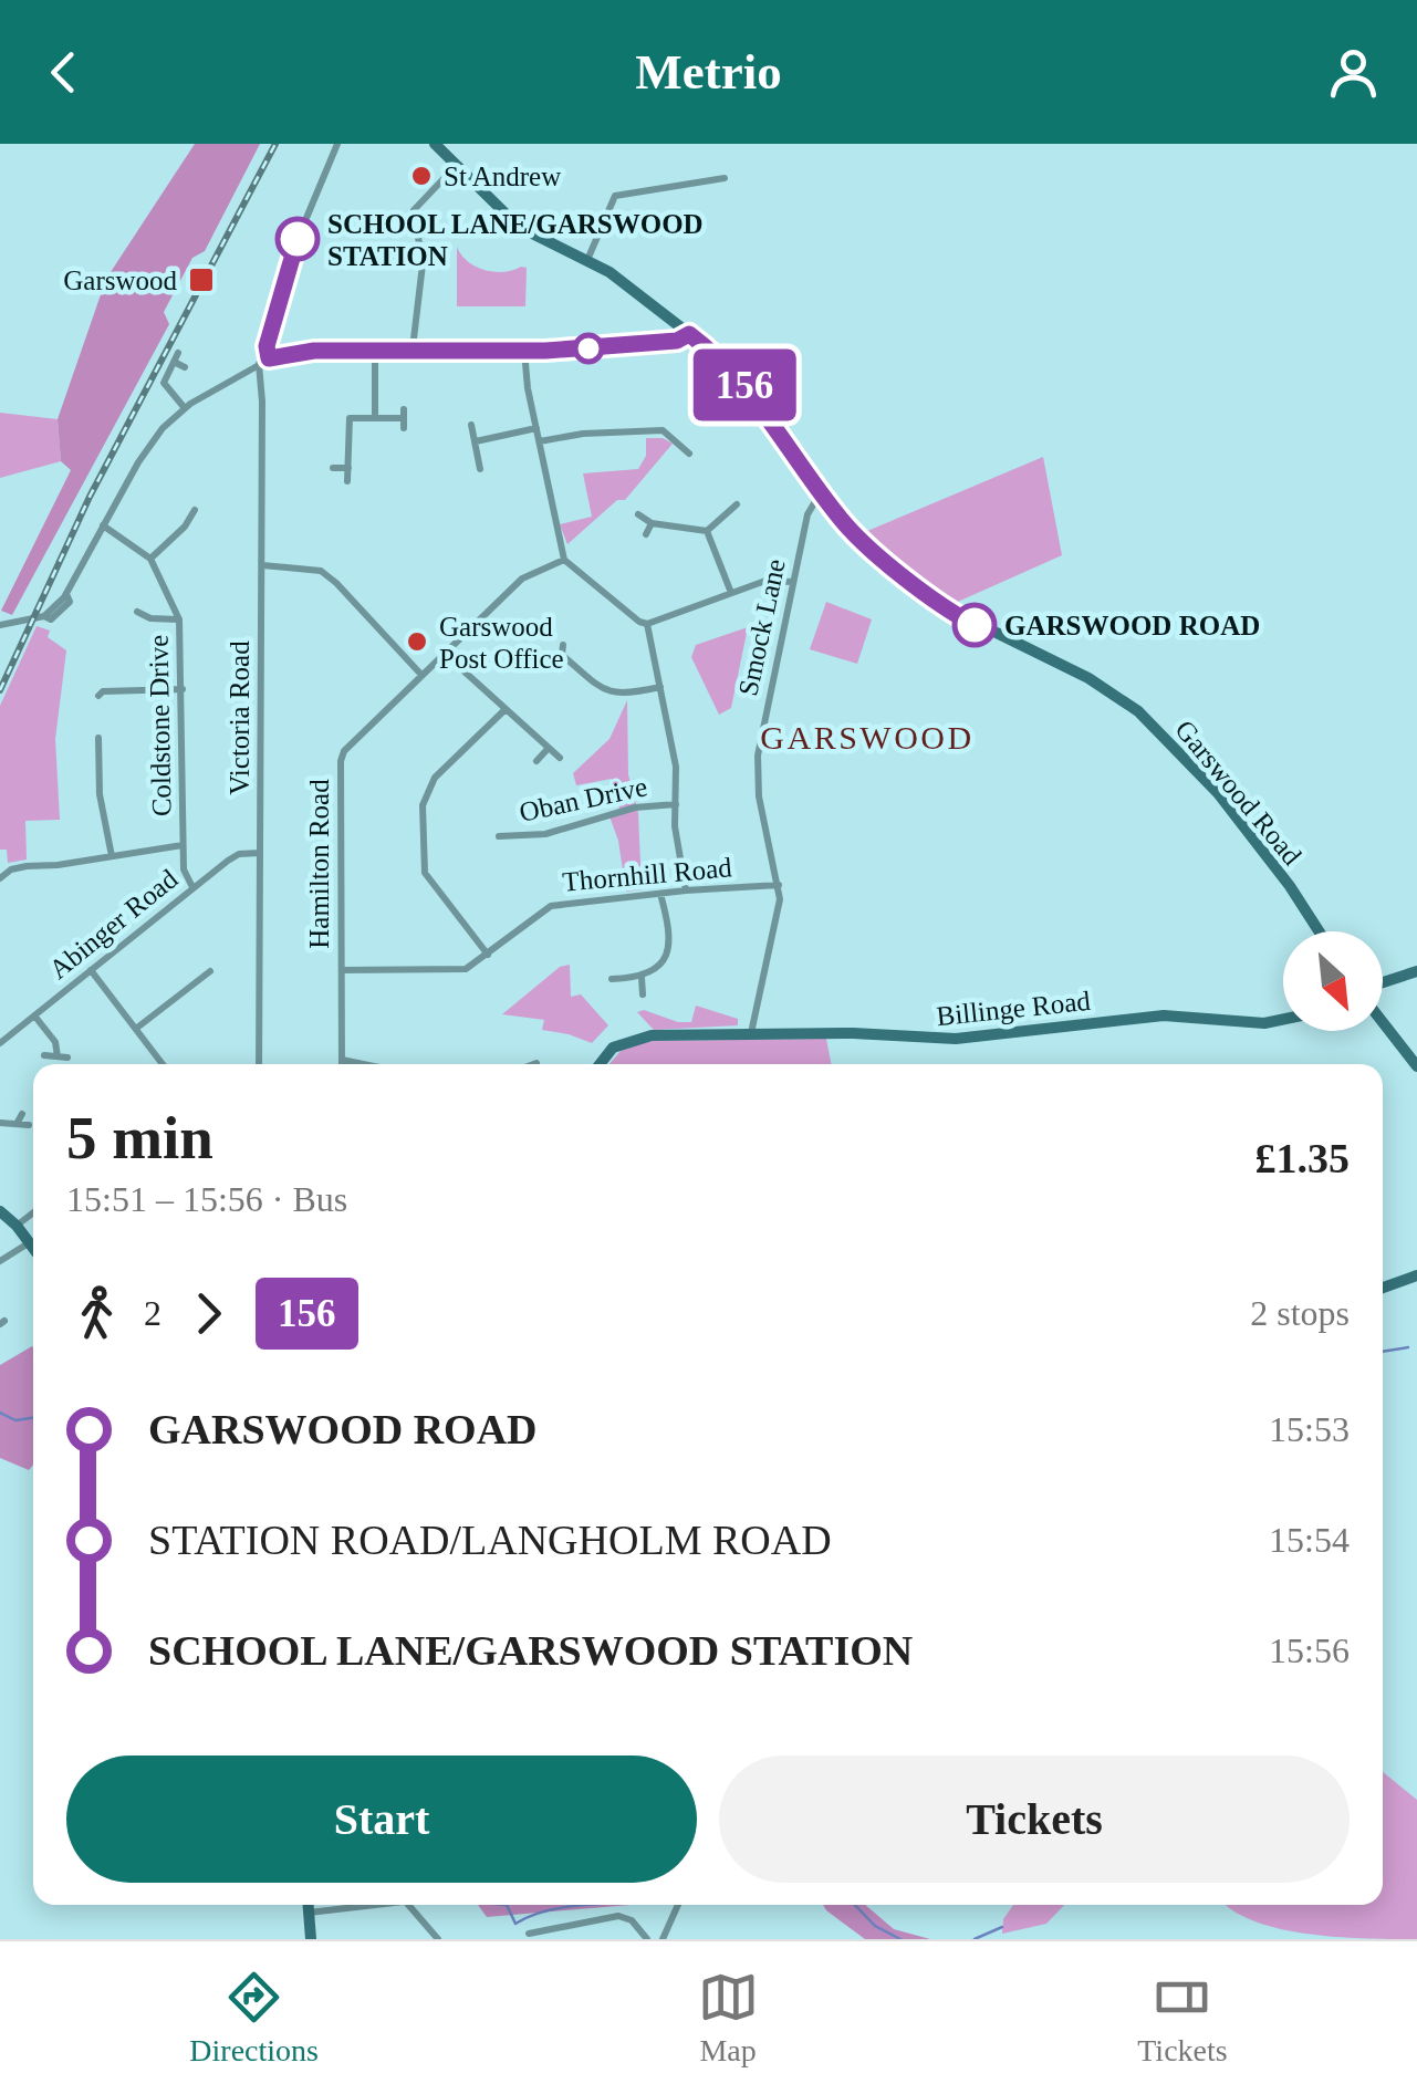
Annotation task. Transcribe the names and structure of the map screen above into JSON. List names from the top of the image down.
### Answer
{
  "streets": {
    "street": [
      "Smock Lane",
      "Victoria Road",
      "Coldstone Drive",
      "Garswood Road",
      "Oban Drive",
      "Hamilton Road",
      "Thornhill Road",
      "Abinger Road",
      "Billinge Road"
    ]
  },
  "crossings": [
    ["Smock Lane", "Garswood Road"],
    ["Smock Lane", "Thornhill Road"],
    ["Smock Lane", "Billinge Road"],
    ["Victoria Road", "Abinger Road"],
    ["Coldstone Drive", "Abinger Road"],
    ["Hamilton Road", "Thornhill Road"]
  ],
  "districts": ["GARSWOOD"],
  "places": {
    "other": [
      "St Andrew",
      "SCHOOL LANE/GARSWOOD STATION",
      "GARSWOOD ROAD",
      "Garswood Post Office"
    ],
    "transit": ["Garswood"]
  },
  "lines": ["bus line 156"],
  "north": "bottom right",
  "page": {
    "header": "Metrio",
    "on_map": "156",
    "heading": ["5 min", "15:51 – 15:56 · Bus", "£1.35"],
    "legs": ["2", "156", "2 stops"],
    "list": [
      {
        "name": "GARSWOOD ROAD",
        "value": "15:53"
      },
      {
        "name": "STATION ROAD/LANGHOLM ROAD",
        "value": "15:54"
      },
      {
        "name": "SCHOOL LANE/GARSWOOD STATION",
        "value": "15:56"
      }
    ],
    "buttons": ["Start", "Tickets"],
    "tabs": ["Directions", "Map", "Tickets"]
  }
}
